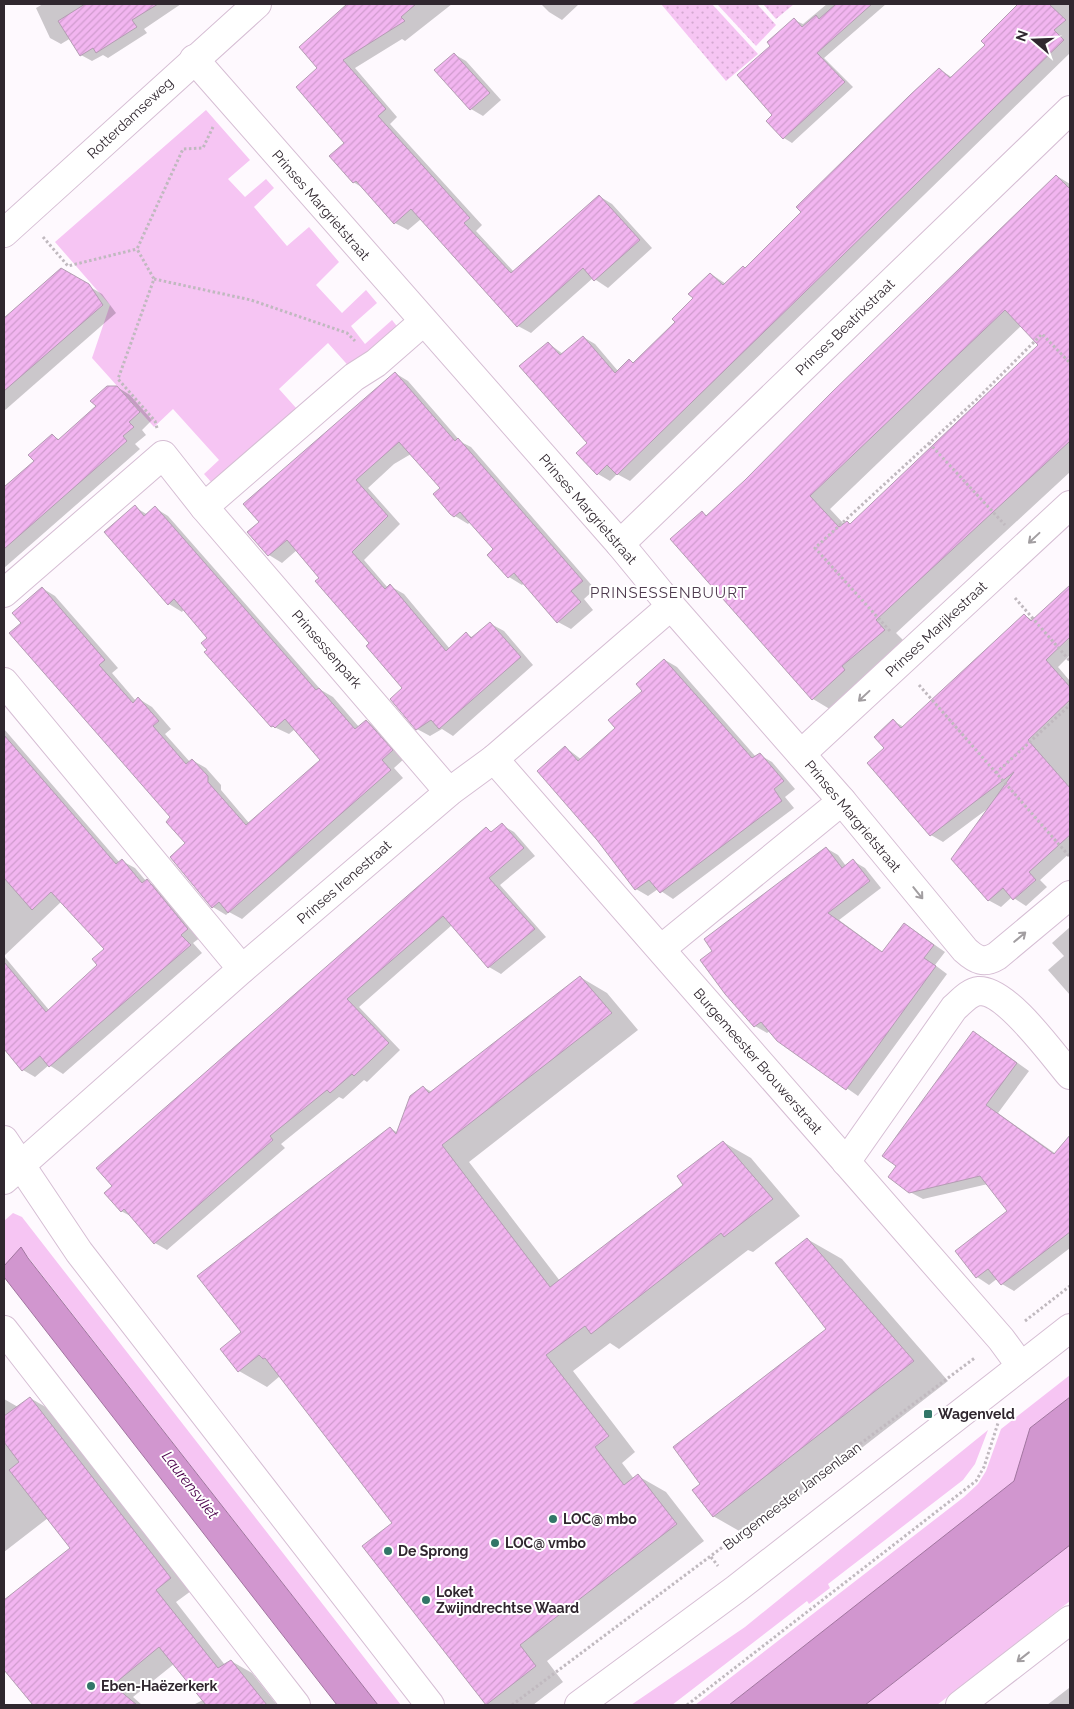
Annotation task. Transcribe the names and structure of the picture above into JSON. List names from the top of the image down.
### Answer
{
  "streets": {
    "street": [
      "Rotterdamseweg",
      "Prinses Margrietstraat",
      "Prinses Beatrixstraat",
      "Prinses Marijkestraat",
      "Prinsessenpark",
      "Prinses Irenestraat",
      "Burgemeester Brouwerstraat"
    ],
    "path": ["Burgemeester Jansenlaan"]
  },
  "crossings": [
    ["Rotterdamseweg", "Prinses Margrietstraat"],
    ["Prinses Margrietstraat", "Prinses Beatrixstraat"],
    ["Prinses Margrietstraat", "Prinses Marijkestraat"],
    ["Prinses Margrietstraat", "Prinses Irenestraat"],
    ["Prinsessenpark", "Prinses Irenestraat"],
    ["Prinses Irenestraat", "Burgemeester Brouwerstraat"],
    ["Burgemeester Brouwerstraat", "Burgemeester Jansenlaan"]
  ],
  "one_way": ["Prinses Marijkestraat"],
  "districts": ["PRINSESSENBUURT"],
  "water": ["Laurensvliet"],
  "places": {
    "transit": ["Wagenveld"],
    "other": [
      "LOC@ mbo",
      "LOC@ vmbo",
      "De Sprong",
      "Loket Zwijndrechtse Waard",
      "Eben-Haëzerkerk"
    ]
  },
  "north": "left"
}
